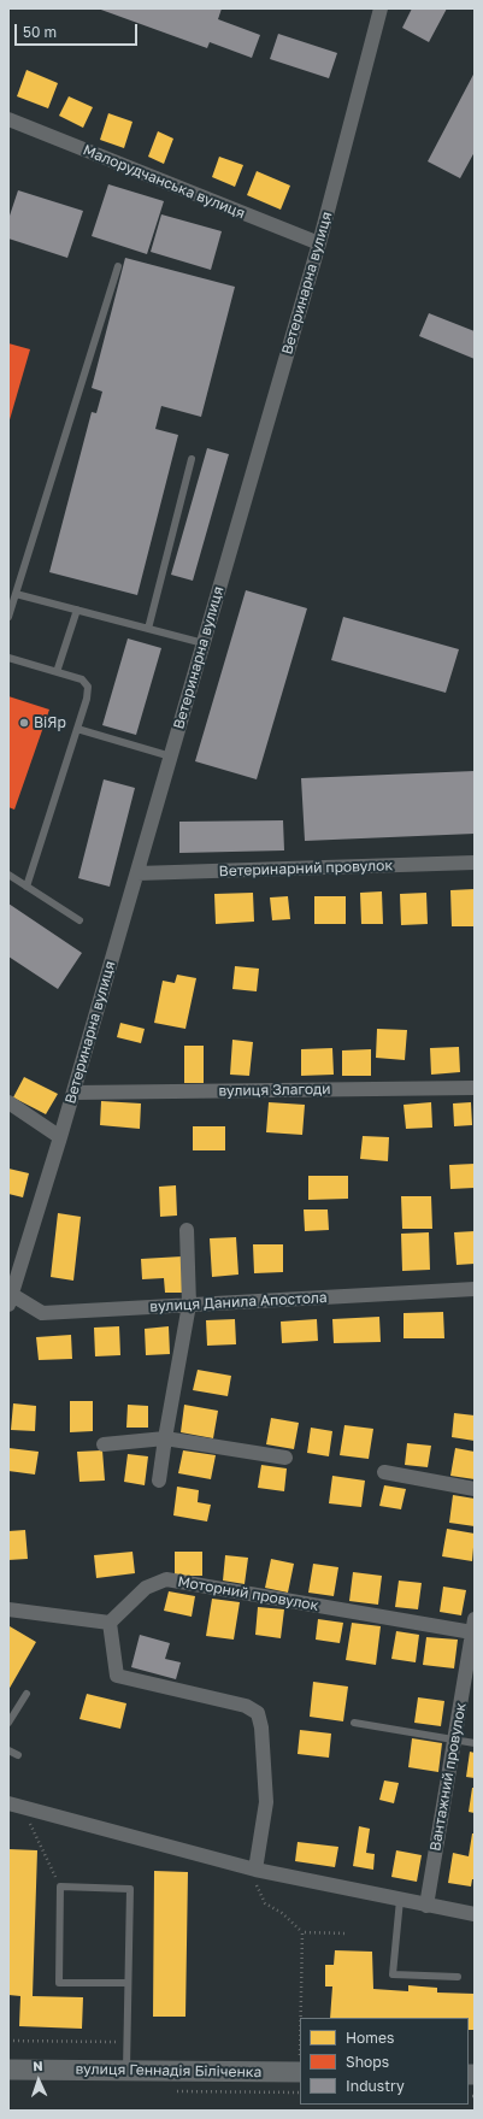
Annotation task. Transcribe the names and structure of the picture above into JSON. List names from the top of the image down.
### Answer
{
  "streets": {
    "main road": ["вулиця Геннадія Біліченка"],
    "street": [
      "Малорудчанська вулиця",
      "Ветеринарна вулиця",
      "Ветеринарний провулок",
      "вулиця Злагоди",
      "вулиця Данила Апостола",
      "Моторний провулок",
      "Вантажний провулок"
    ]
  },
  "crossings": [
    ["Малорудчанська вулиця", "Ветеринарна вулиця"],
    ["Ветеринарна вулиця", "Ветеринарний провулок"],
    ["Ветеринарна вулиця", "вулиця Злагоди"],
    ["Ветеринарна вулиця", "вулиця Данила Апостола"],
    ["Моторний провулок", "Вантажний провулок"]
  ],
  "places": ["ВіЯр"],
  "legend": ["Homes", "Shops", "Industry"],
  "scale_bar": "50 m",
  "north": "top"
}
